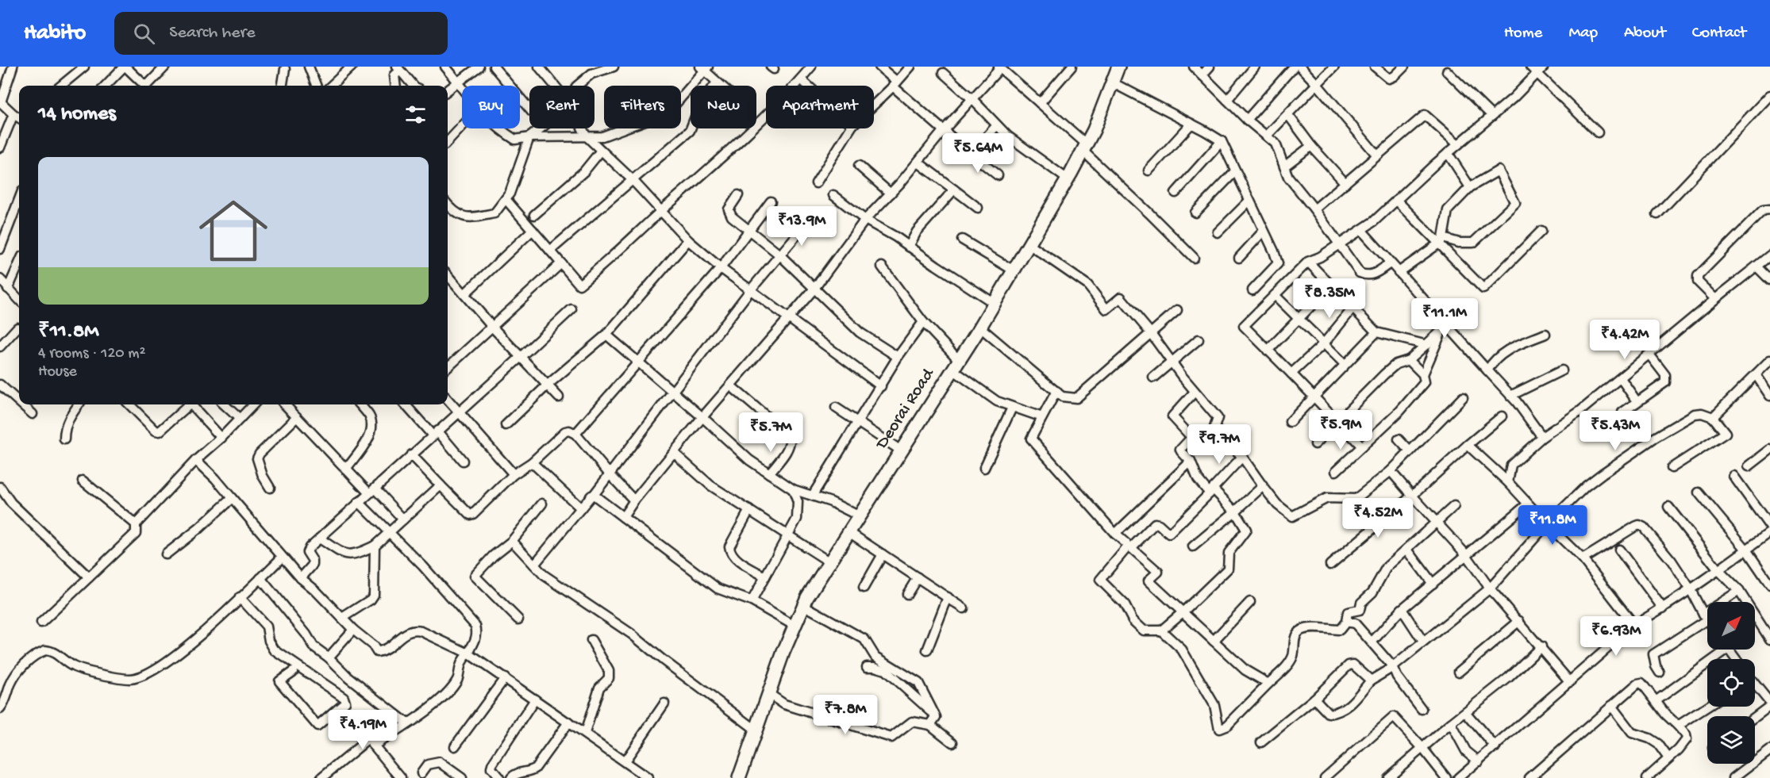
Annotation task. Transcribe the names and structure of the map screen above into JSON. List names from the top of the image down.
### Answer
{
  "streets": {
    "street": ["Deorai Road"]
  },
  "north": "top right",
  "page": {
    "header": "Habito",
    "search": "Search here",
    "nav": [
      "Home",
      "Map",
      "About",
      "Contact"
    ],
    "chip": [
      "Buy",
      "Rent",
      "Filters",
      "New",
      "Apartment"
    ],
    "heading": "14 homes",
    "price": [
      "₹5.64M",
      "₹13.9M",
      "₹8.35M",
      "₹11.1M",
      "₹4.42M",
      "₹5.9M",
      "₹5.43M",
      "₹5.7M",
      "₹9.7M",
      "₹4.52M",
      "₹11.8M",
      "₹6.93M",
      "₹7.8M",
      "₹4.19M"
    ],
    "list": [
      {
        "name": "₹11.8M",
        "note": "4 rooms · 120 m² · House"
      }
    ]
  }
}
